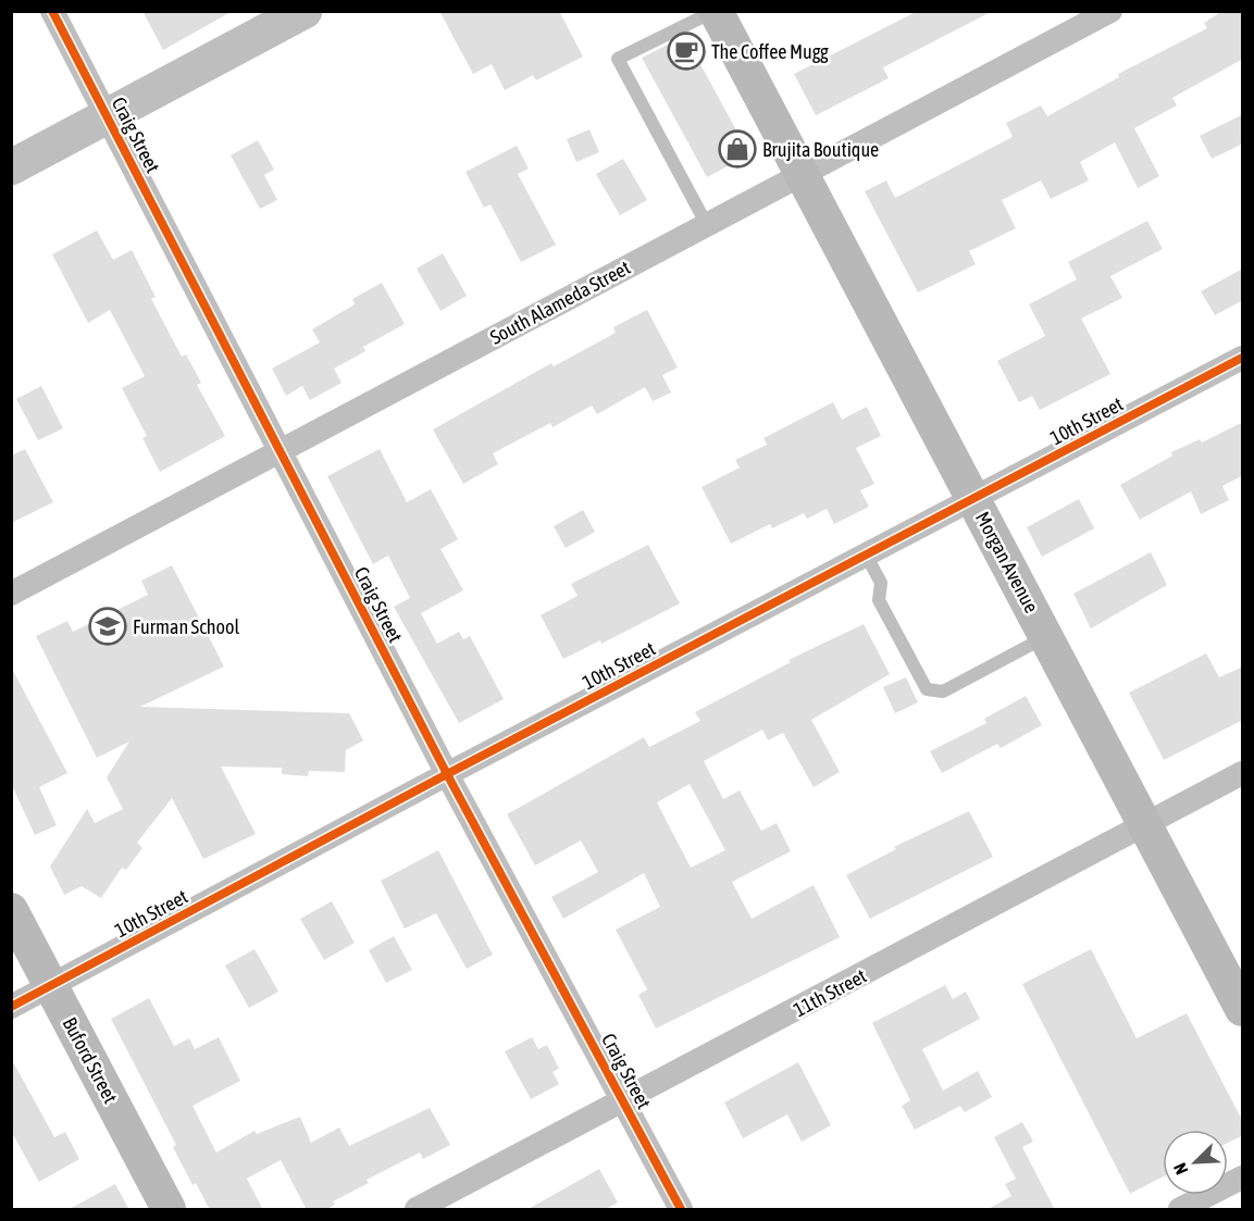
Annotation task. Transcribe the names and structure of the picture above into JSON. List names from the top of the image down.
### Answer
{
  "streets": {
    "main road": ["Morgan Avenue", "Buford Street"],
    "street": [
      "Craig Street",
      "South Alameda Street",
      "10th Street",
      "11th Street"
    ]
  },
  "crossings": [
    ["Craig Street", "South Alameda Street"],
    ["Craig Street", "10th Street"],
    ["Craig Street", "11th Street"],
    ["South Alameda Street", "Morgan Avenue"],
    ["10th Street", "Morgan Avenue"],
    ["10th Street", "Buford Street"],
    ["Morgan Avenue", "11th Street"]
  ],
  "places": {
    "cafe": ["The Coffee Mugg"],
    "shop": ["Brujita Boutique"],
    "school or university": ["Furman School"]
  },
  "north": "bottom left"
}
